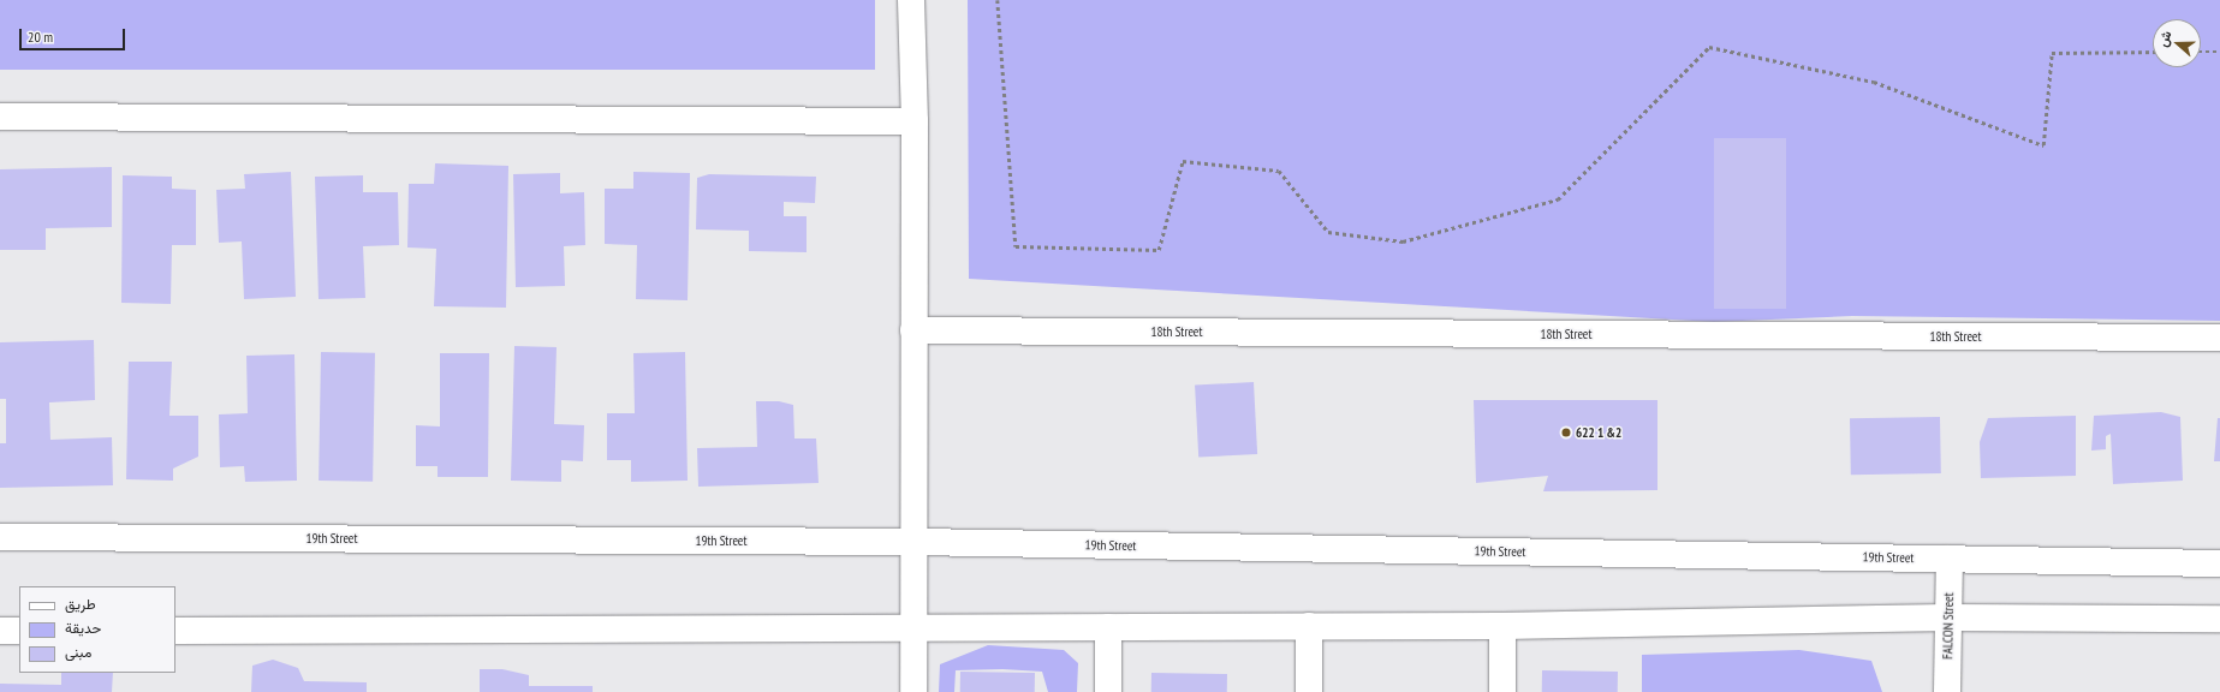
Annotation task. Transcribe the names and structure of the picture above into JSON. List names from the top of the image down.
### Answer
{
  "streets": {
    "street": ["18th Street", "19th Street", "FALCON Street"]
  },
  "crossings": [
    ["19th Street", "FALCON Street"]
  ],
  "places": ["622 1 &2"],
  "legend": ["طريق", "حديقة", "مبنى"],
  "scale_bar": "20 m",
  "north": "left"
}
